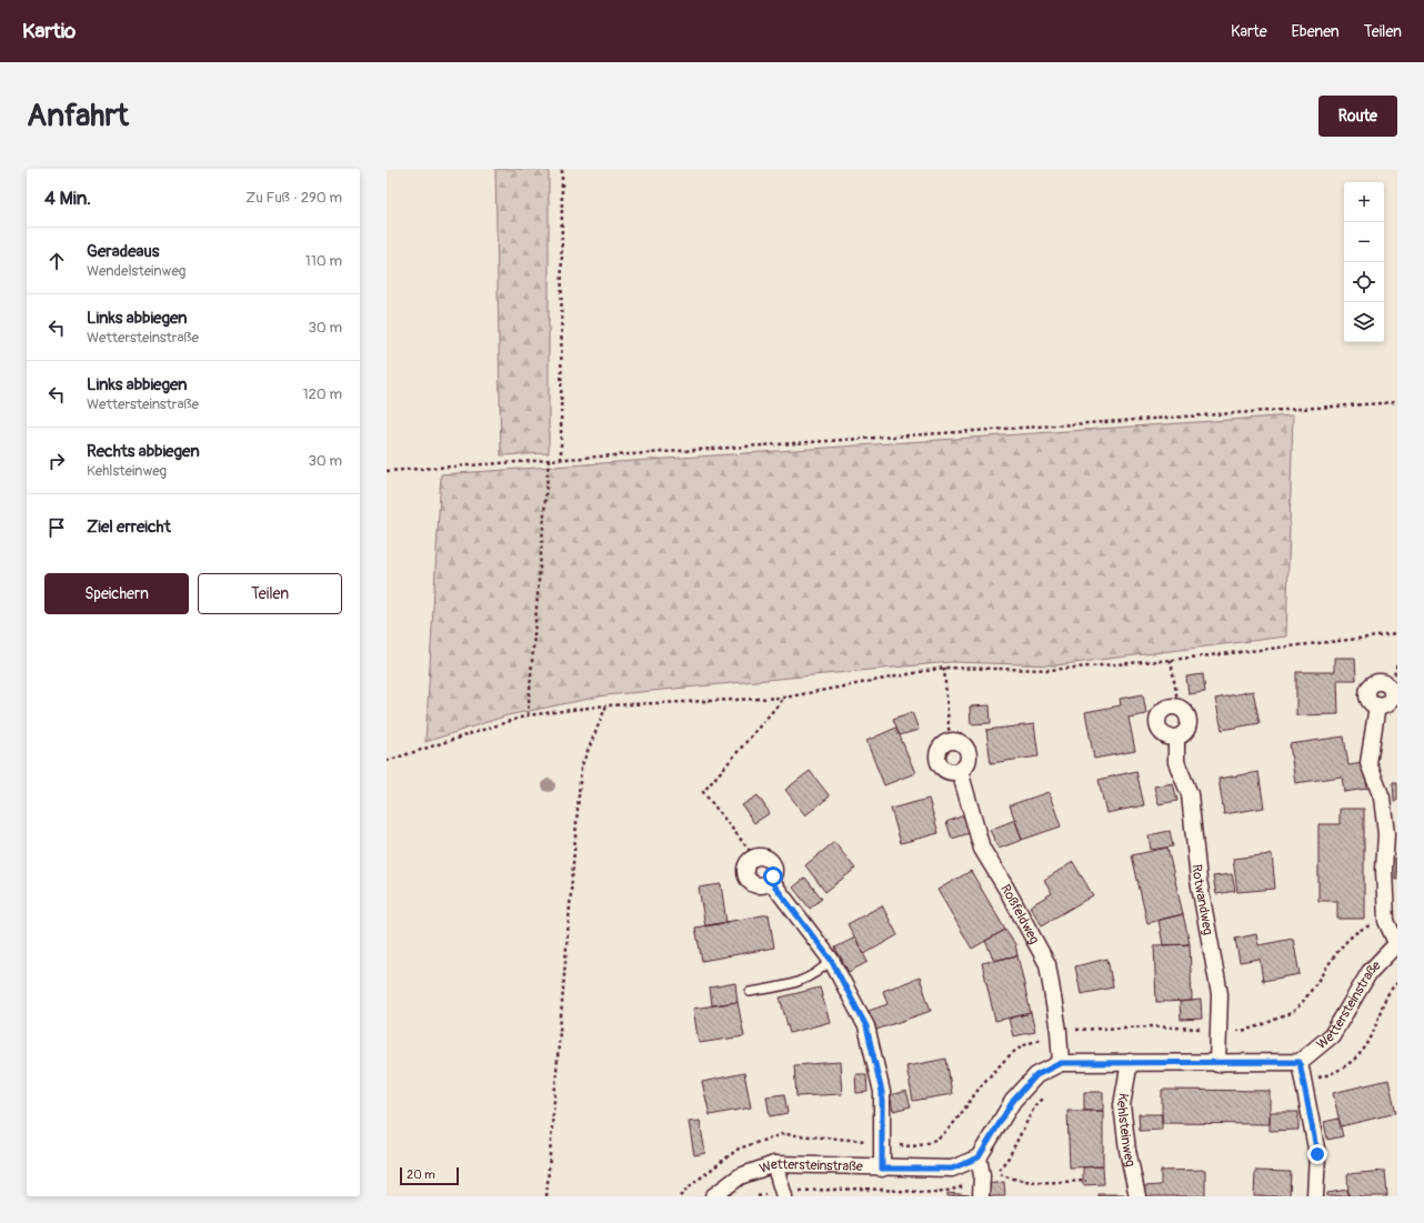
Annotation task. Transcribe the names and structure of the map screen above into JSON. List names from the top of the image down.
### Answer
{
  "streets": {
    "street": [
      "Rotwandweg",
      "Roßfeldweg",
      "Wettersteinstraße",
      "Kehlsteinweg"
    ]
  },
  "scale_bar": "20 m",
  "page": {
    "header": "Kartio",
    "nav": ["Karte", "Ebenen", "Teilen"],
    "buttons": [
      "Route",
      ["Speichern", "Teilen"]
    ],
    "title": "Anfahrt",
    "heading": ["4 Min.", "Zu Fuß · 290 m"],
    "map_buttons": ["+", "−"],
    "list": [
      ["Geradeaus", "Wendelsteinweg", "110 m"],
      ["Links abbiegen", "Wettersteinstraße", "30 m"],
      ["Links abbiegen", "Wettersteinstraße", "120 m"],
      ["Rechts abbiegen", "Kehlsteinweg", "30 m"],
      "Ziel erreicht"
    ],
    "scale": "20 m"
  }
}
